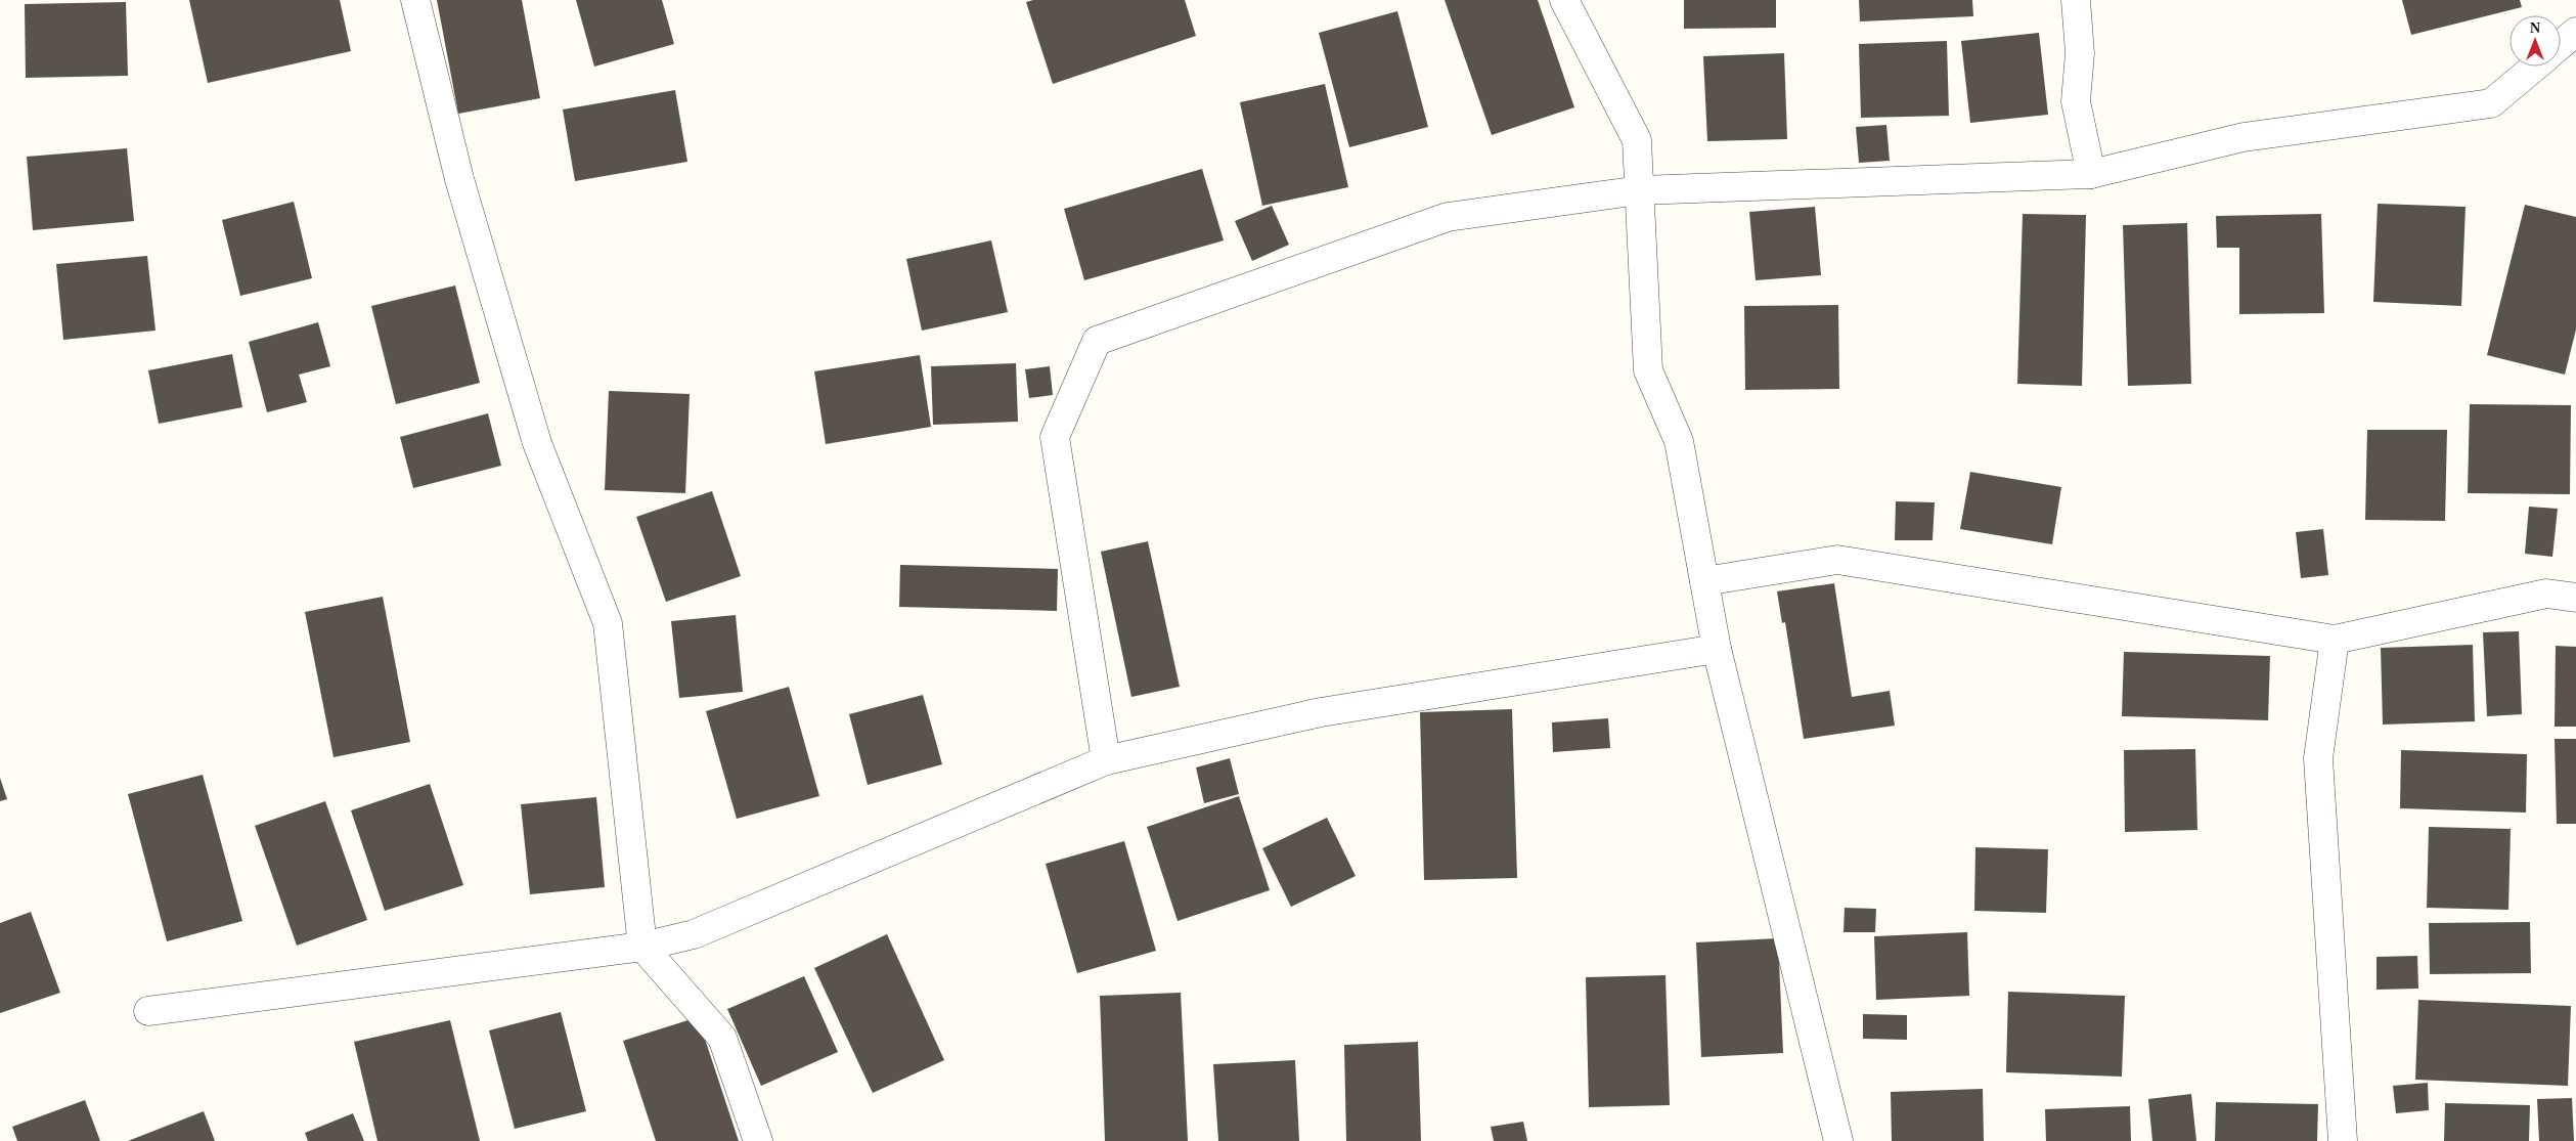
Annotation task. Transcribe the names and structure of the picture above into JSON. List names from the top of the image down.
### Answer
{
  "north": "top"
}
